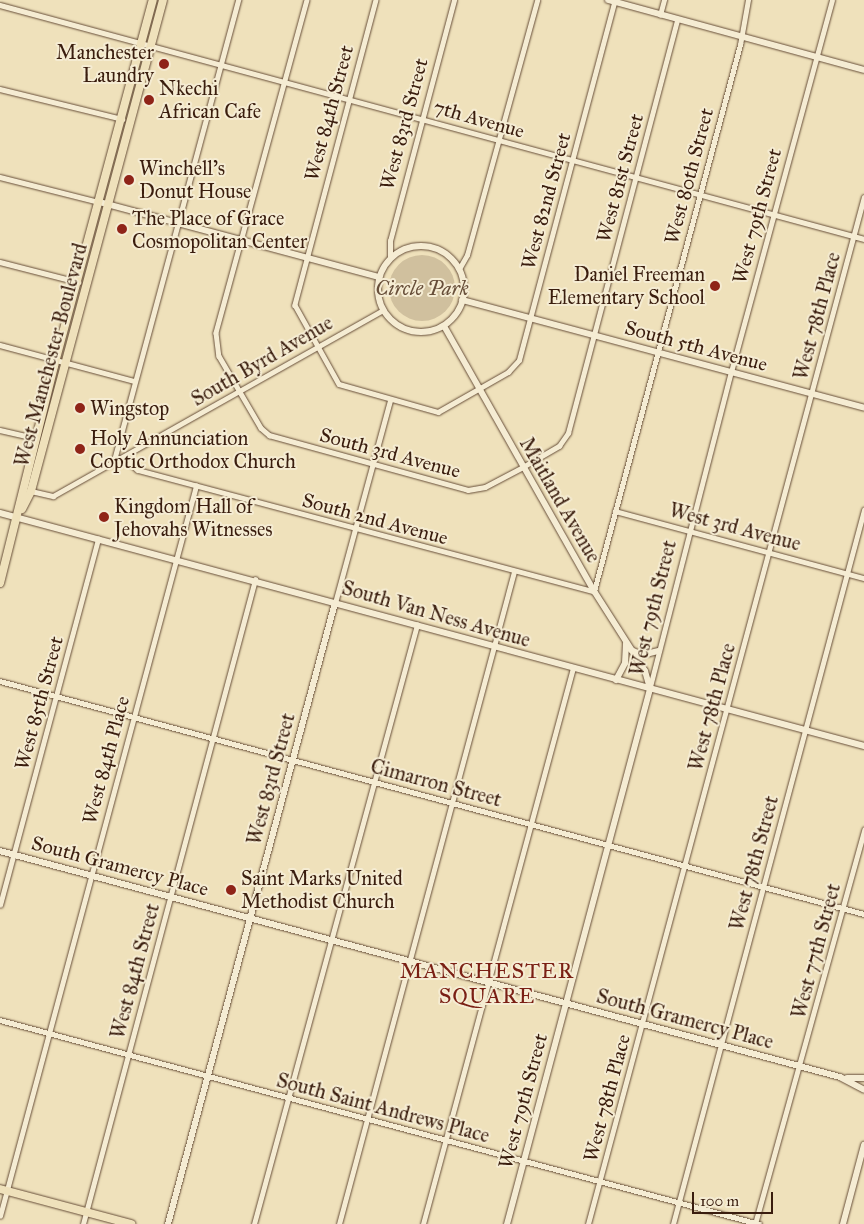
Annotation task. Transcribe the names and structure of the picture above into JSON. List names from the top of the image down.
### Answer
{
  "streets": {
    "main road": ["West Manchester Boulevard"],
    "street": [
      "West 84th Street",
      "7th Avenue",
      "West 83rd Street",
      "West 80th Street",
      "West 81st Street",
      "West 82nd Street",
      "West 79th Street",
      "West 78th Place",
      "South 5th Avenue",
      "South Byrd Avenue",
      "South 3rd Avenue",
      "Maitland Avenue",
      "South 2nd Avenue",
      "West 3rd Avenue",
      "South Van Ness Avenue",
      "West 85th Street",
      "West 84th Place",
      "Cimarron Street",
      "West 78th Street",
      "South Gramercy Place",
      "West 77th Street",
      "South Saint Andrews Place"
    ]
  },
  "crossings": [
    ["West 84th Street", "7th Avenue"],
    ["West 84th Street", "West 83rd Street"],
    ["West 84th Street", "West 82nd Street"],
    ["West 84th Street", "South Byrd Avenue"],
    ["West 84th Street", "South Van Ness Avenue"],
    ["West 84th Street", "Cimarron Street"],
    ["West 84th Street", "South Gramercy Place"],
    ["West 84th Street", "South Saint Andrews Place"],
    ["7th Avenue", "West 83rd Street"],
    ["7th Avenue", "West 80th Street"],
    ["7th Avenue", "West 81st Street"],
    ["7th Avenue", "West 82nd Street"],
    ["7th Avenue", "West 79th Street"],
    ["7th Avenue", "West 78th Place"],
    ["7th Avenue", "West Manchester Boulevard"],
    ["West 83rd Street", "West 82nd Street"],
    ["West 83rd Street", "South 5th Avenue"],
    ["West 83rd Street", "South Byrd Avenue"],
    ["West 83rd Street", "South 3rd Avenue"],
    ["West 83rd Street", "Maitland Avenue"],
    ["West 83rd Street", "South 2nd Avenue"],
    ["West 83rd Street", "South Van Ness Avenue"],
    ["West 83rd Street", "Cimarron Street"],
    ["West 83rd Street", "South Gramercy Place"],
    ["West 83rd Street", "South Saint Andrews Place"],
    ["West 80th Street", "South 5th Avenue"],
    ["West 80th Street", "Maitland Avenue"],
    ["West 80th Street", "South 2nd Avenue"],
    ["West 80th Street", "West 3rd Avenue"],
    ["West 81st Street", "South 5th Avenue"],
    ["West 81st Street", "South 3rd Avenue"],
    ["West 81st Street", "Maitland Avenue"],
    ["West 82nd Street", "South 5th Avenue"],
    ["West 82nd Street", "Maitland Avenue"],
    ["West 79th Street", "South 5th Avenue"],
    ["West 79th Street", "Maitland Avenue"],
    ["West 79th Street", "West 3rd Avenue"],
    ["West 79th Street", "South Van Ness Avenue"],
    ["West 79th Street", "Cimarron Street"],
    ["West 79th Street", "South Gramercy Place"],
    ["West 79th Street", "South Saint Andrews Place"],
    ["West 78th Place", "South 5th Avenue"],
    ["West 78th Place", "West 3rd Avenue"],
    ["West 78th Place", "South Van Ness Avenue"],
    ["West 78th Place", "Cimarron Street"],
    ["West 78th Place", "South Gramercy Place"],
    ["West 78th Place", "South Saint Andrews Place"],
    ["South 5th Avenue", "South Byrd Avenue"],
    ["South 5th Avenue", "Maitland Avenue"],
    ["West Manchester Boulevard", "South Byrd Avenue"],
    ["West Manchester Boulevard", "South Van Ness Avenue"],
    ["South Byrd Avenue", "South 3rd Avenue"],
    ["South Byrd Avenue", "Maitland Avenue"],
    ["South Byrd Avenue", "South 2nd Avenue"],
    ["South 3rd Avenue", "Maitland Avenue"],
    ["Maitland Avenue", "South 2nd Avenue"],
    ["Maitland Avenue", "South Van Ness Avenue"],
    ["South 2nd Avenue", "West 84th Place"],
    ["West 3rd Avenue", "West 78th Street"],
    ["South Van Ness Avenue", "West 85th Street"],
    ["South Van Ness Avenue", "West 84th Place"],
    ["South Van Ness Avenue", "West 78th Street"],
    ["West 85th Street", "Cimarron Street"],
    ["West 85th Street", "South Gramercy Place"],
    ["West 84th Place", "Cimarron Street"],
    ["West 84th Place", "South Gramercy Place"],
    ["West 84th Place", "South Saint Andrews Place"],
    ["Cimarron Street", "West 78th Street"],
    ["Cimarron Street", "West 77th Street"],
    ["West 78th Street", "South Gramercy Place"],
    ["West 78th Street", "South Saint Andrews Place"],
    ["South Gramercy Place", "West 77th Street"],
    ["West 77th Street", "South Saint Andrews Place"]
  ],
  "districts": ["MANCHESTER SQUARE"],
  "parks": ["Circle Park"],
  "places": [
    "Manchester Laundry",
    "Nkechi African Cafe",
    "Winchell's Donut House",
    "The Place of Grace Cosmopolitan Center",
    "Daniel Freeman Elementary School",
    "Wingstop",
    "Holy Annunciation Coptic Orthodox Church",
    "Kingdom Hall of Jehovahs Witnesses",
    "Saint Marks United Methodist Church"
  ],
  "scale_bar": "100 m"
}
